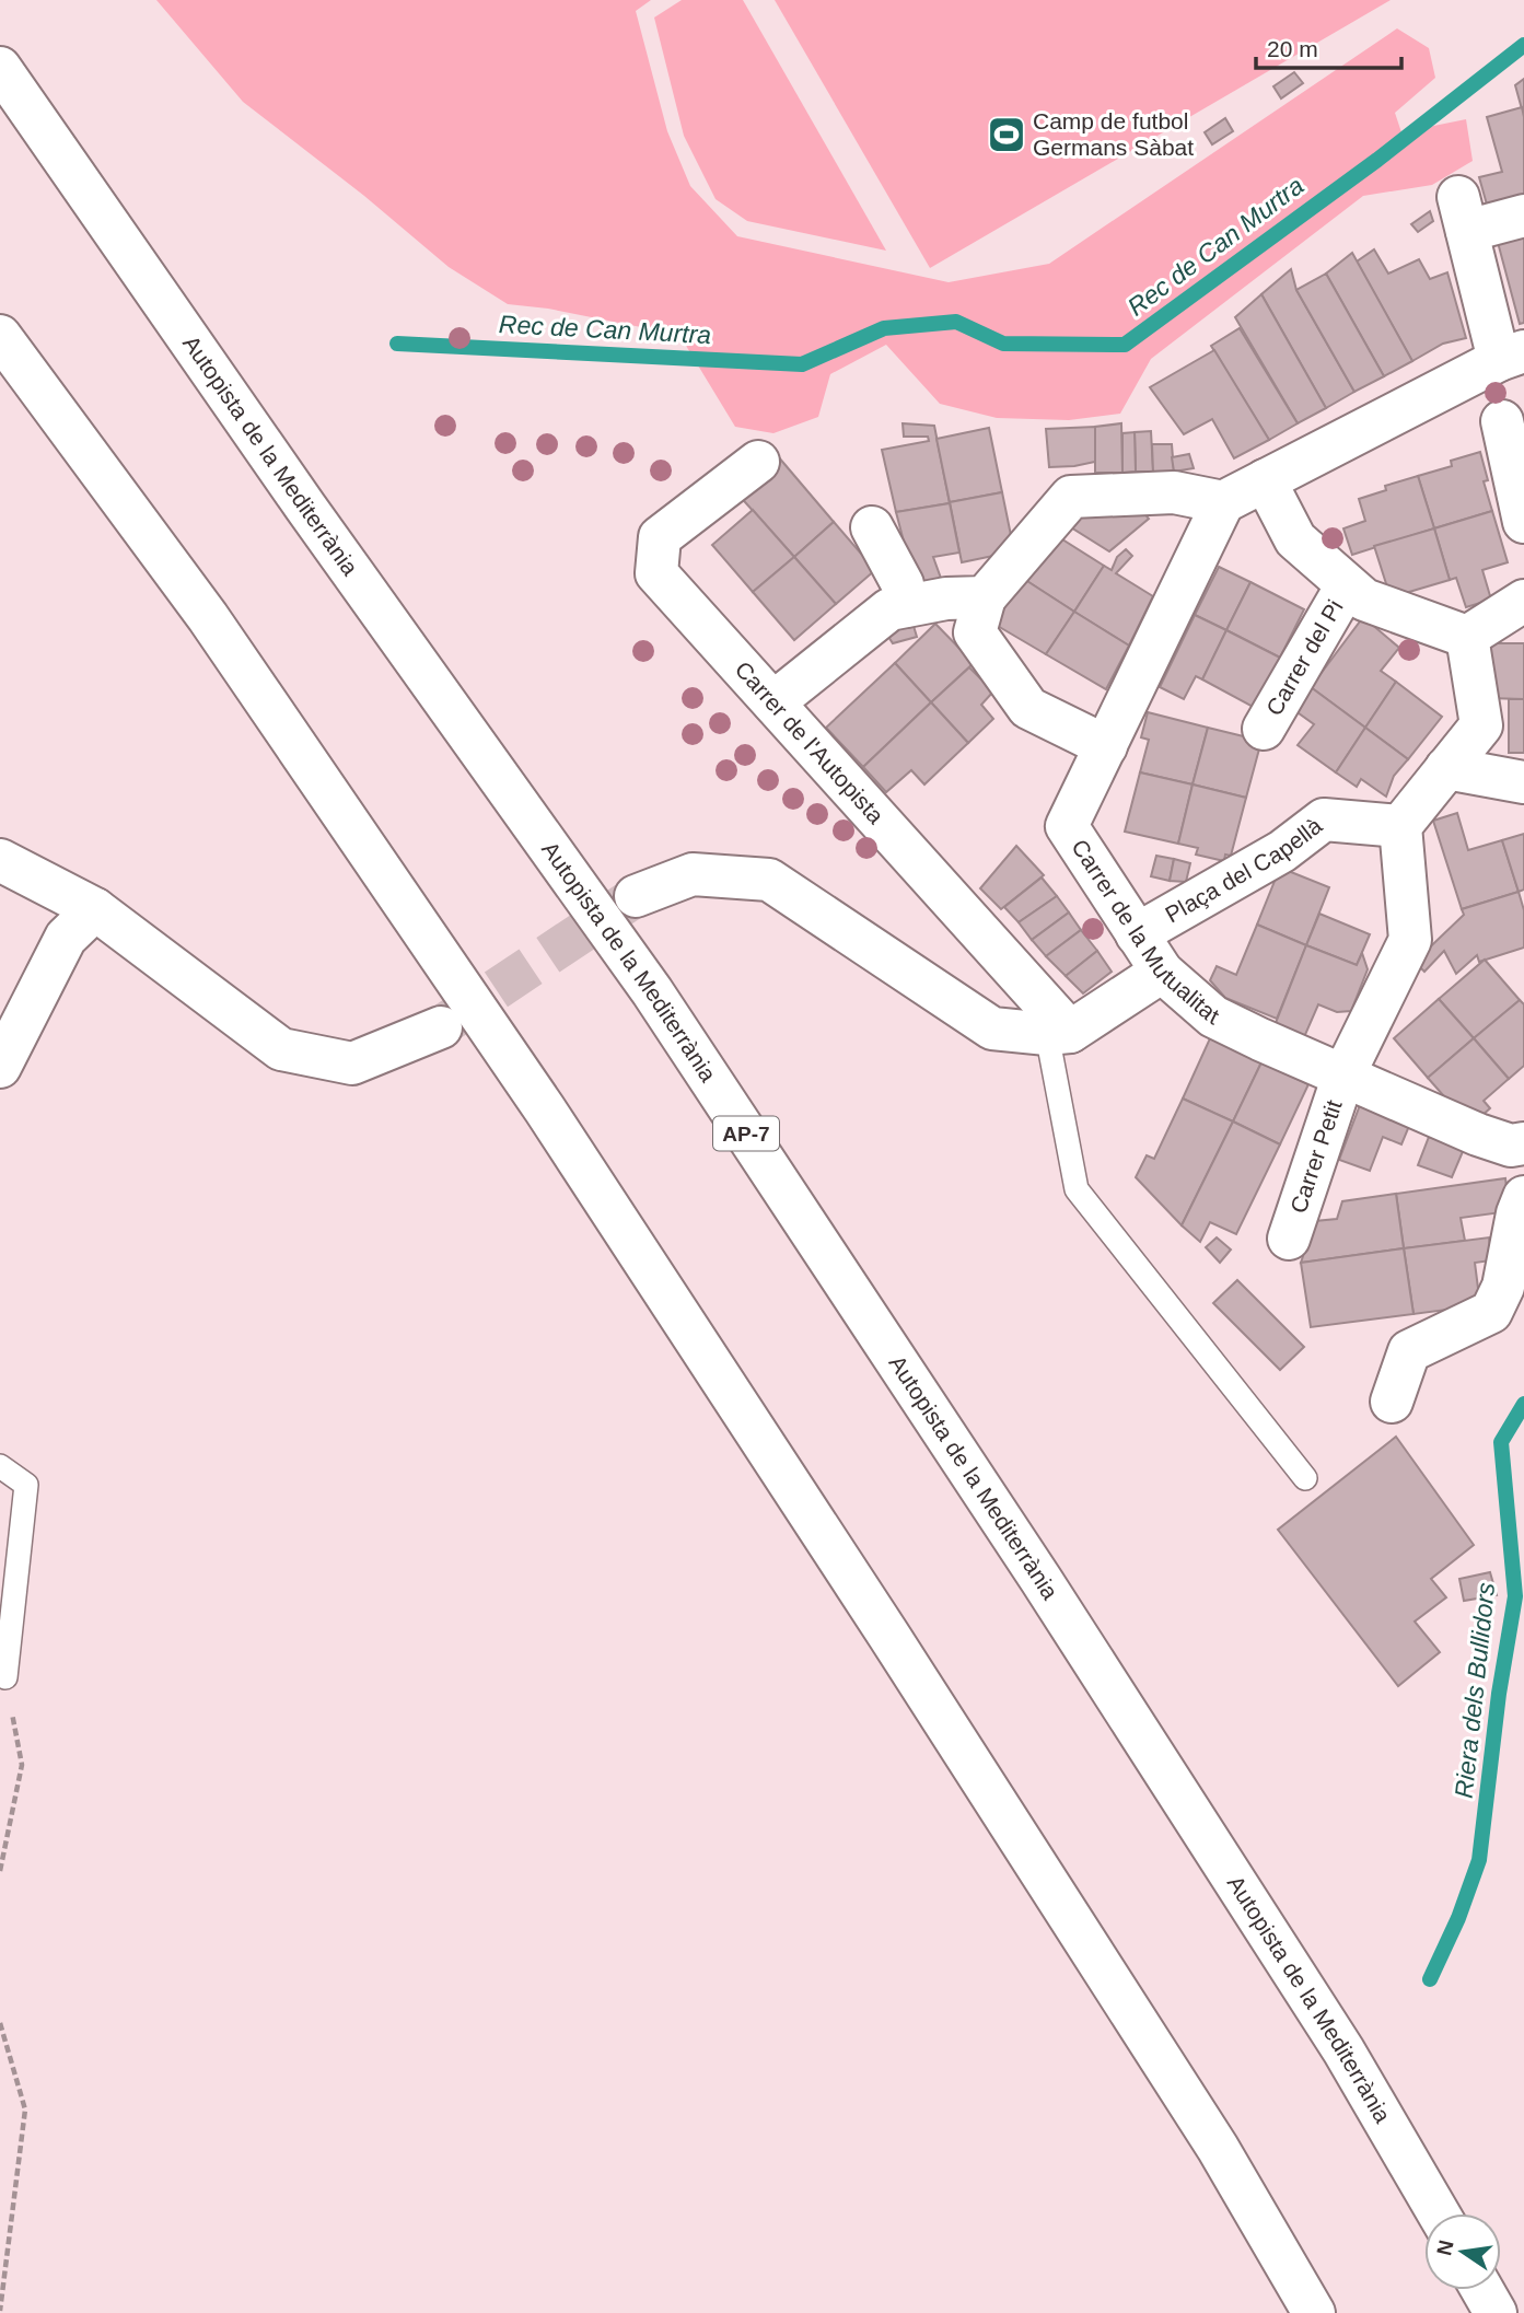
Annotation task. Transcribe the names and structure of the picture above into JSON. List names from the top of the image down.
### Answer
{
  "streets": {
    "main road": [
      "Autopista de la Mediterrània",
      "Carrer del Pi",
      "Carrer de l'Autopista",
      "Plaça del Capellà",
      "Carrer de la Mutualitat",
      "AP-7",
      "Carrer Petit"
    ]
  },
  "crossings": [
    ["Plaça del Capellà", "Carrer de la Mutualitat"],
    ["Carrer de la Mutualitat", "Carrer Petit"]
  ],
  "water": ["Rec de Can Murtra", "Riera dels Bullidors"],
  "places": {
    "sports": ["Camp de futbol Germans Sàbat"]
  },
  "scale_bar": "20 m",
  "north": "left"
}
